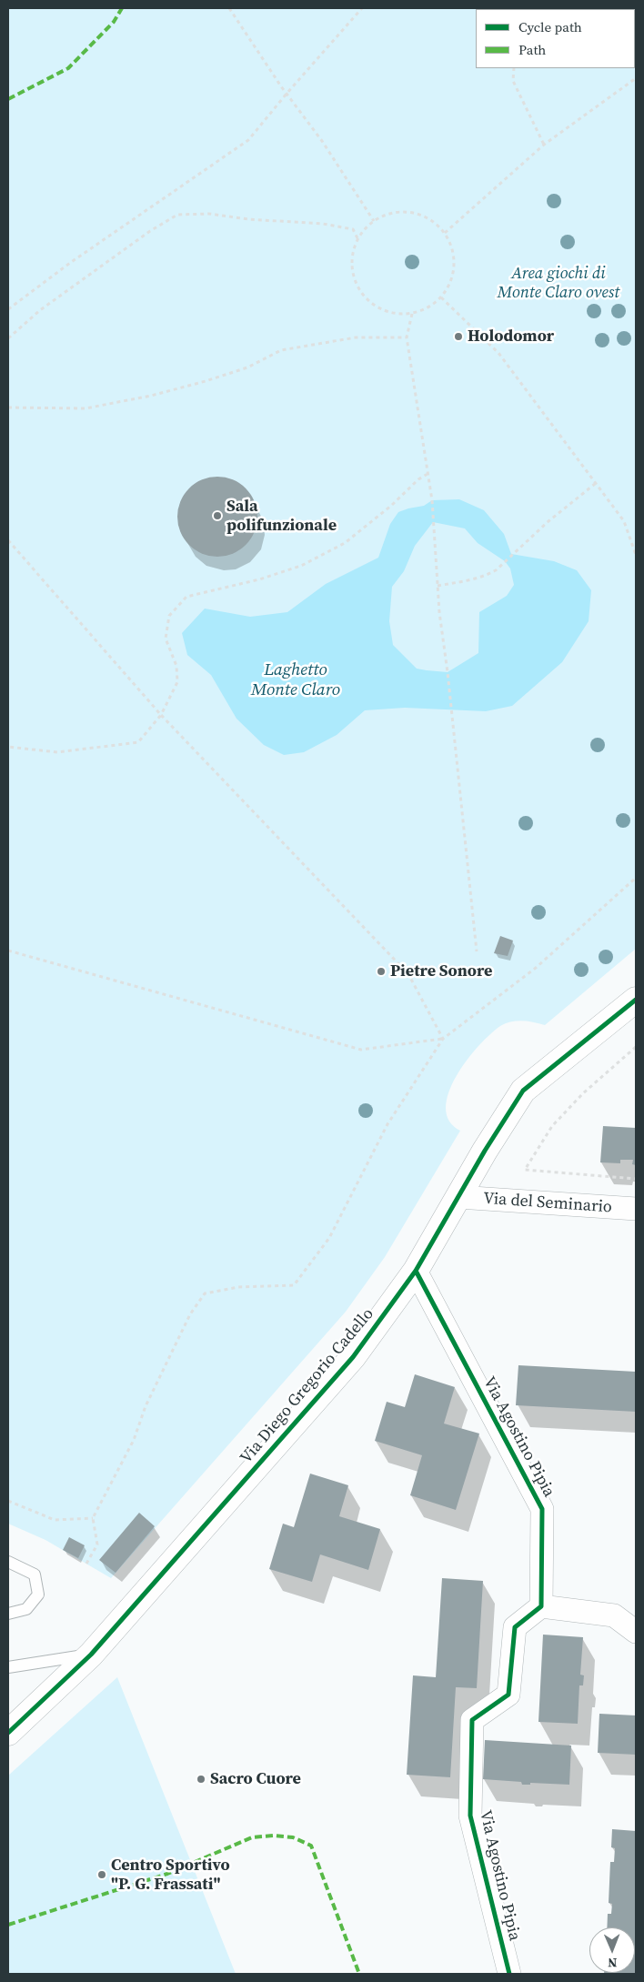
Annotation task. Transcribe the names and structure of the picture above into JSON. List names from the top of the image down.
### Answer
{
  "streets": {
    "street": ["Via del Seminario", "Via Diego Gregorio Cadello", "Via Agostino Pipia"]
  },
  "crossings": [
    ["Via del Seminario", "Via Diego Gregorio Cadello"],
    ["Via Diego Gregorio Cadello", "Via Agostino Pipia"]
  ],
  "water": ["Laghetto Monte Claro"],
  "parks": ["Area giochi di Monte Claro ovest"],
  "places": [
    "Holodomor",
    "Sala polifunzionale",
    "Pietre Sonore",
    "Sacro Cuore",
    "Centro Sportivo \"P. G. Frassati\""
  ],
  "legend": ["Cycle path", "Path"],
  "north": "bottom"
}
